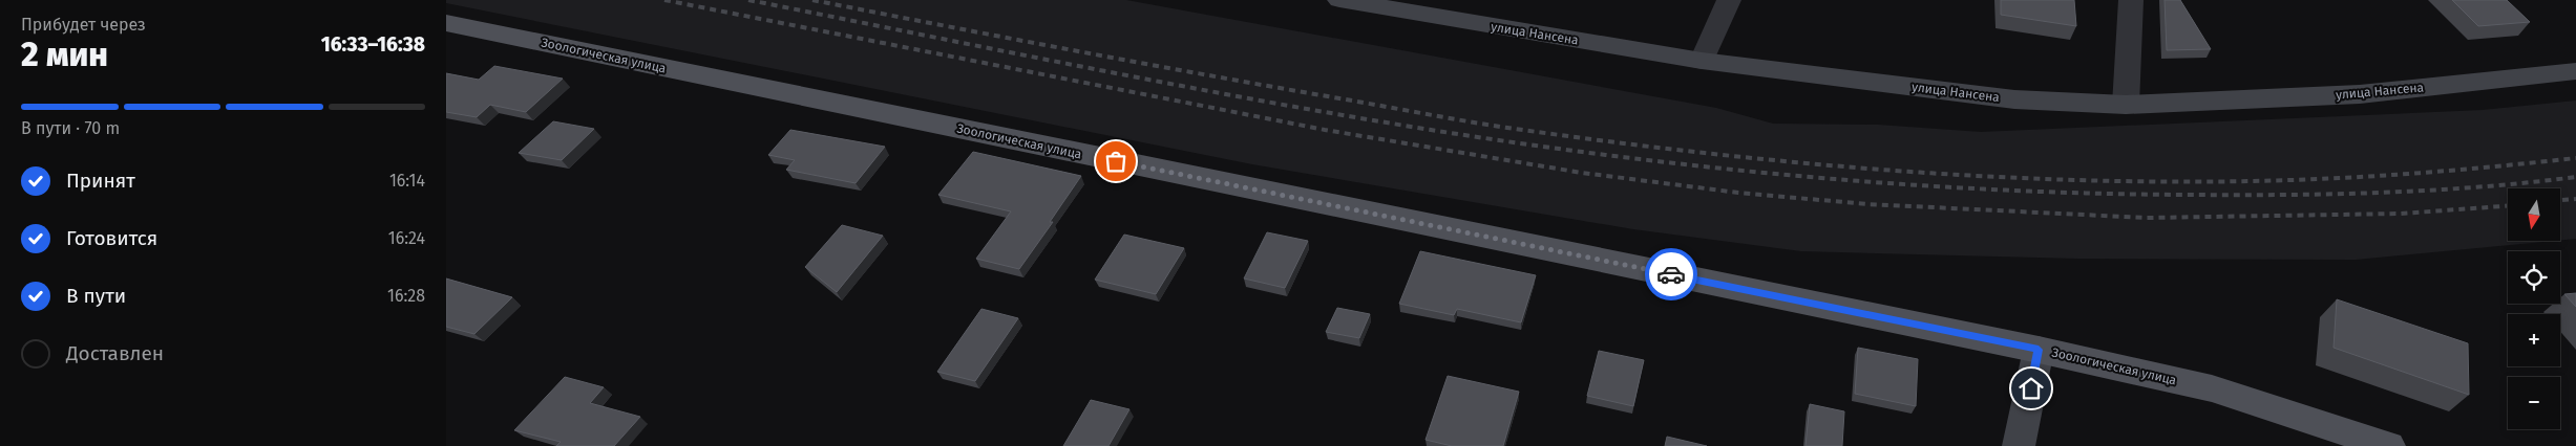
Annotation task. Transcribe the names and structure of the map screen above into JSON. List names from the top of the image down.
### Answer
{
  "streets": {
    "main road": ["улица Нансена", "Зоологическая улица"]
  },
  "north": "bottom",
  "page": {
    "heading": ["2 мин", "Прибудет через", "16:33–16:38"],
    "bar": "В пути · 70 m",
    "list": [
      ["Принят", "16:14"],
      ["Готовится", "16:24"],
      ["В пути", "16:28"],
      "Доставлен"
    ],
    "map_buttons": ["+", "−"]
  }
}
